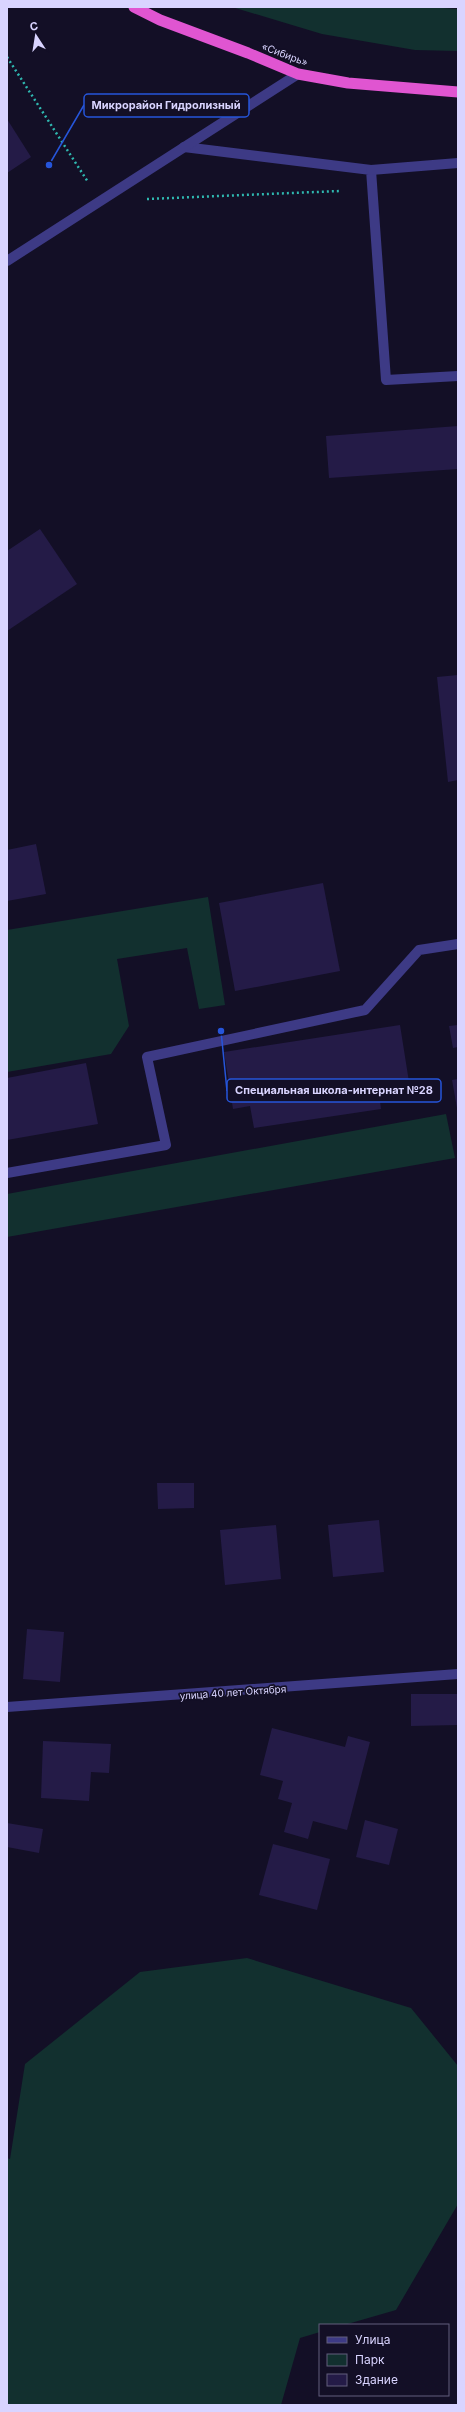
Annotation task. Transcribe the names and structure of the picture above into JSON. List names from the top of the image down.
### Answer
{
  "streets": {
    "highway": ["«Сибирь»"],
    "street": ["улица 40 лет Октября"]
  },
  "places": ["Микрорайон Гидролизный", "Специальная школа-интернат №28"],
  "legend": ["Улица", "Парк", "Здание"],
  "north": "top"
}
